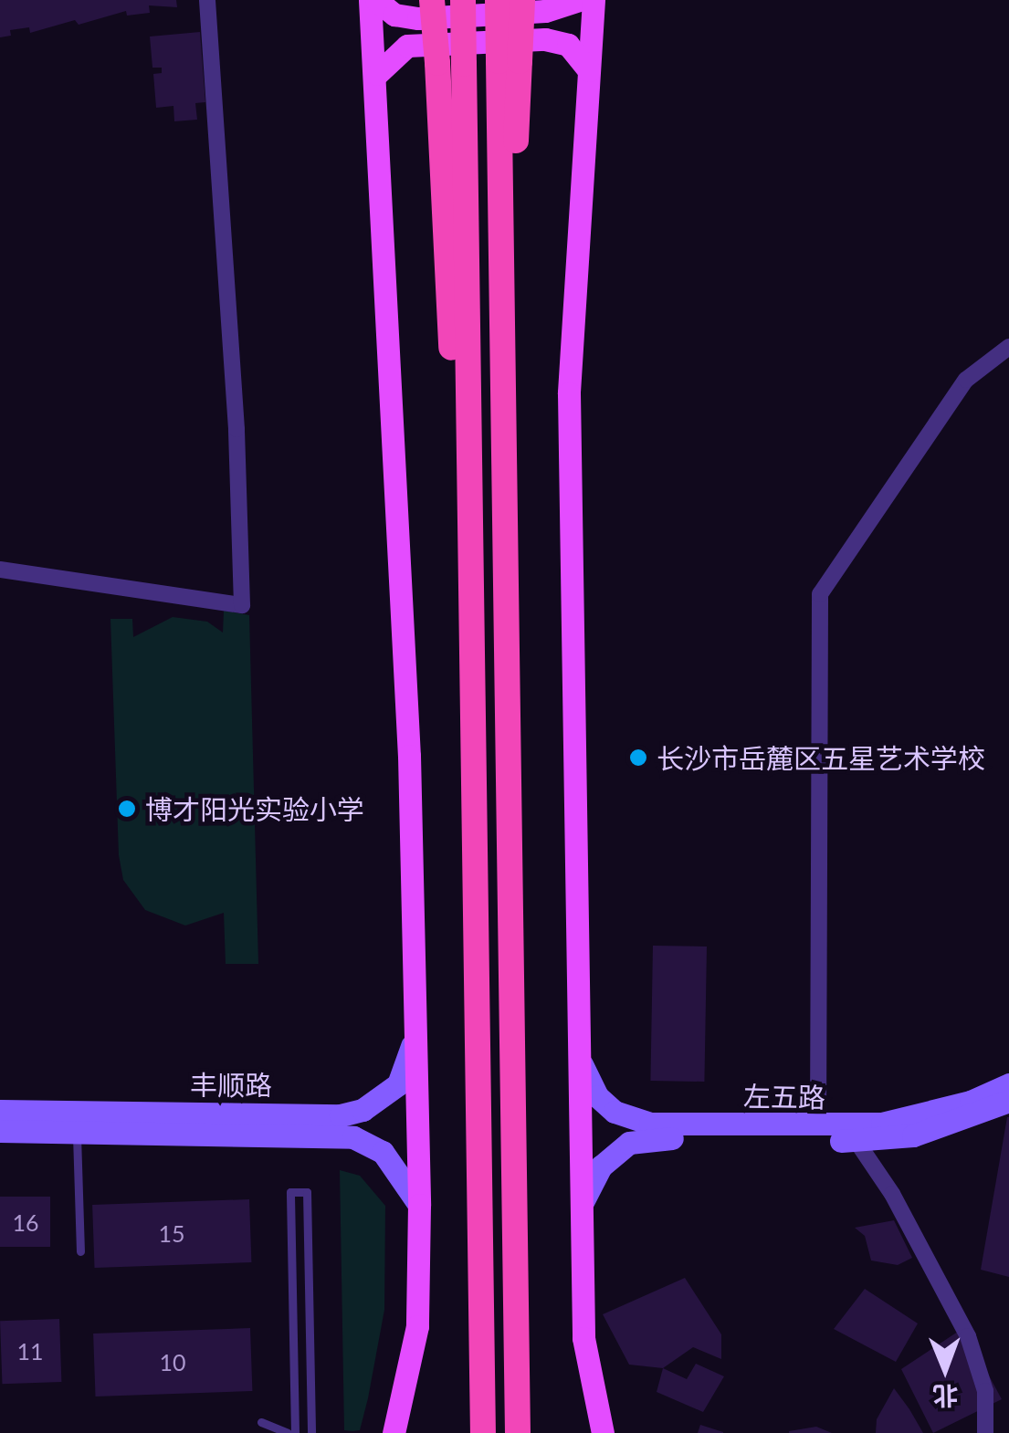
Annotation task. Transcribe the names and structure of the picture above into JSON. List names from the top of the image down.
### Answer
{
  "streets": {
    "main road": ["丰顺路", "左五路"]
  },
  "places": ["长沙市岳麓区五星艺术学校", "博才阳光实验小学"],
  "house_numbers": [
    "16",
    "15",
    "11",
    "10"
  ],
  "north": "bottom"
}
